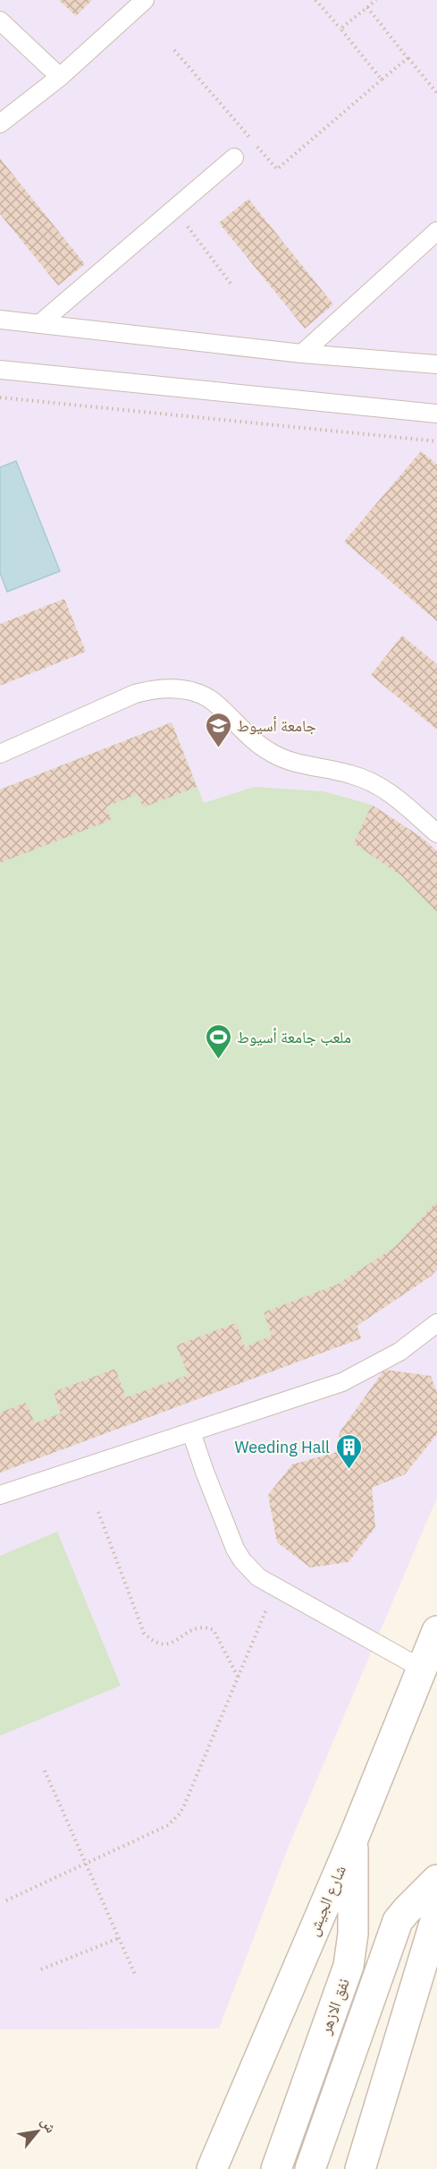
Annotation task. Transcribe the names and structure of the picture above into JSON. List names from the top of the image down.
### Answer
{
  "streets": {
    "main road": ["شارع الجيش", "نفق الازهر"]
  },
  "crossings": [
    ["شارع الجيش", "نفق الازهر"]
  ],
  "places": {
    "school or university": ["جامعة أسيوط"],
    "sports": ["ملعب جامعة أسيوط"],
    "building": ["Weeding Hall"]
  },
  "north": "top right"
}
